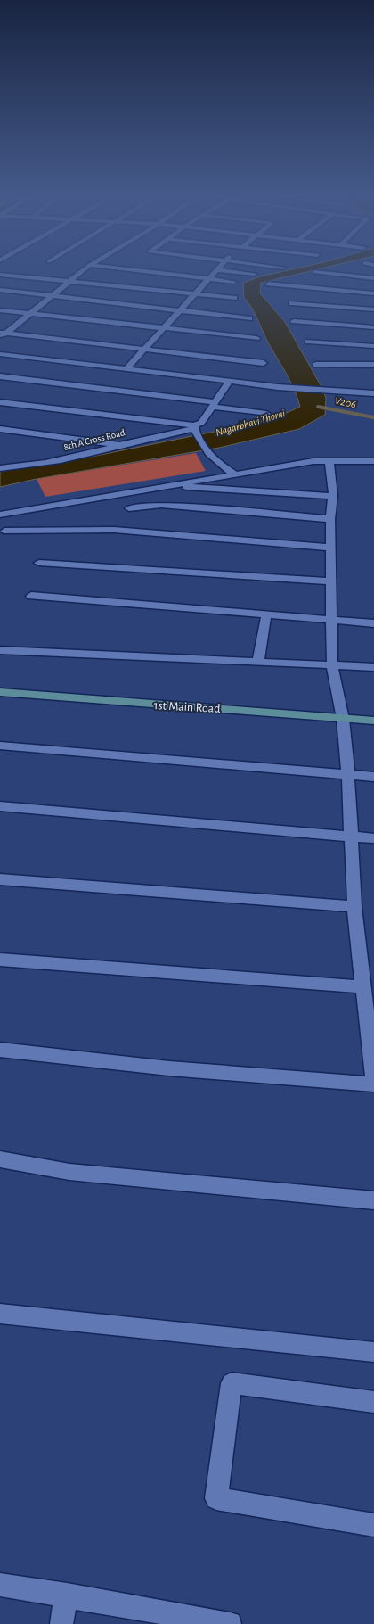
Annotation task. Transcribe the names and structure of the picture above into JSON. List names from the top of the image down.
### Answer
{
  "streets": {
    "street": ["8th A Cross Road", "1st Main Road"]
  },
  "water": ["V206", "Nagarbhavi Thorai"]
}
